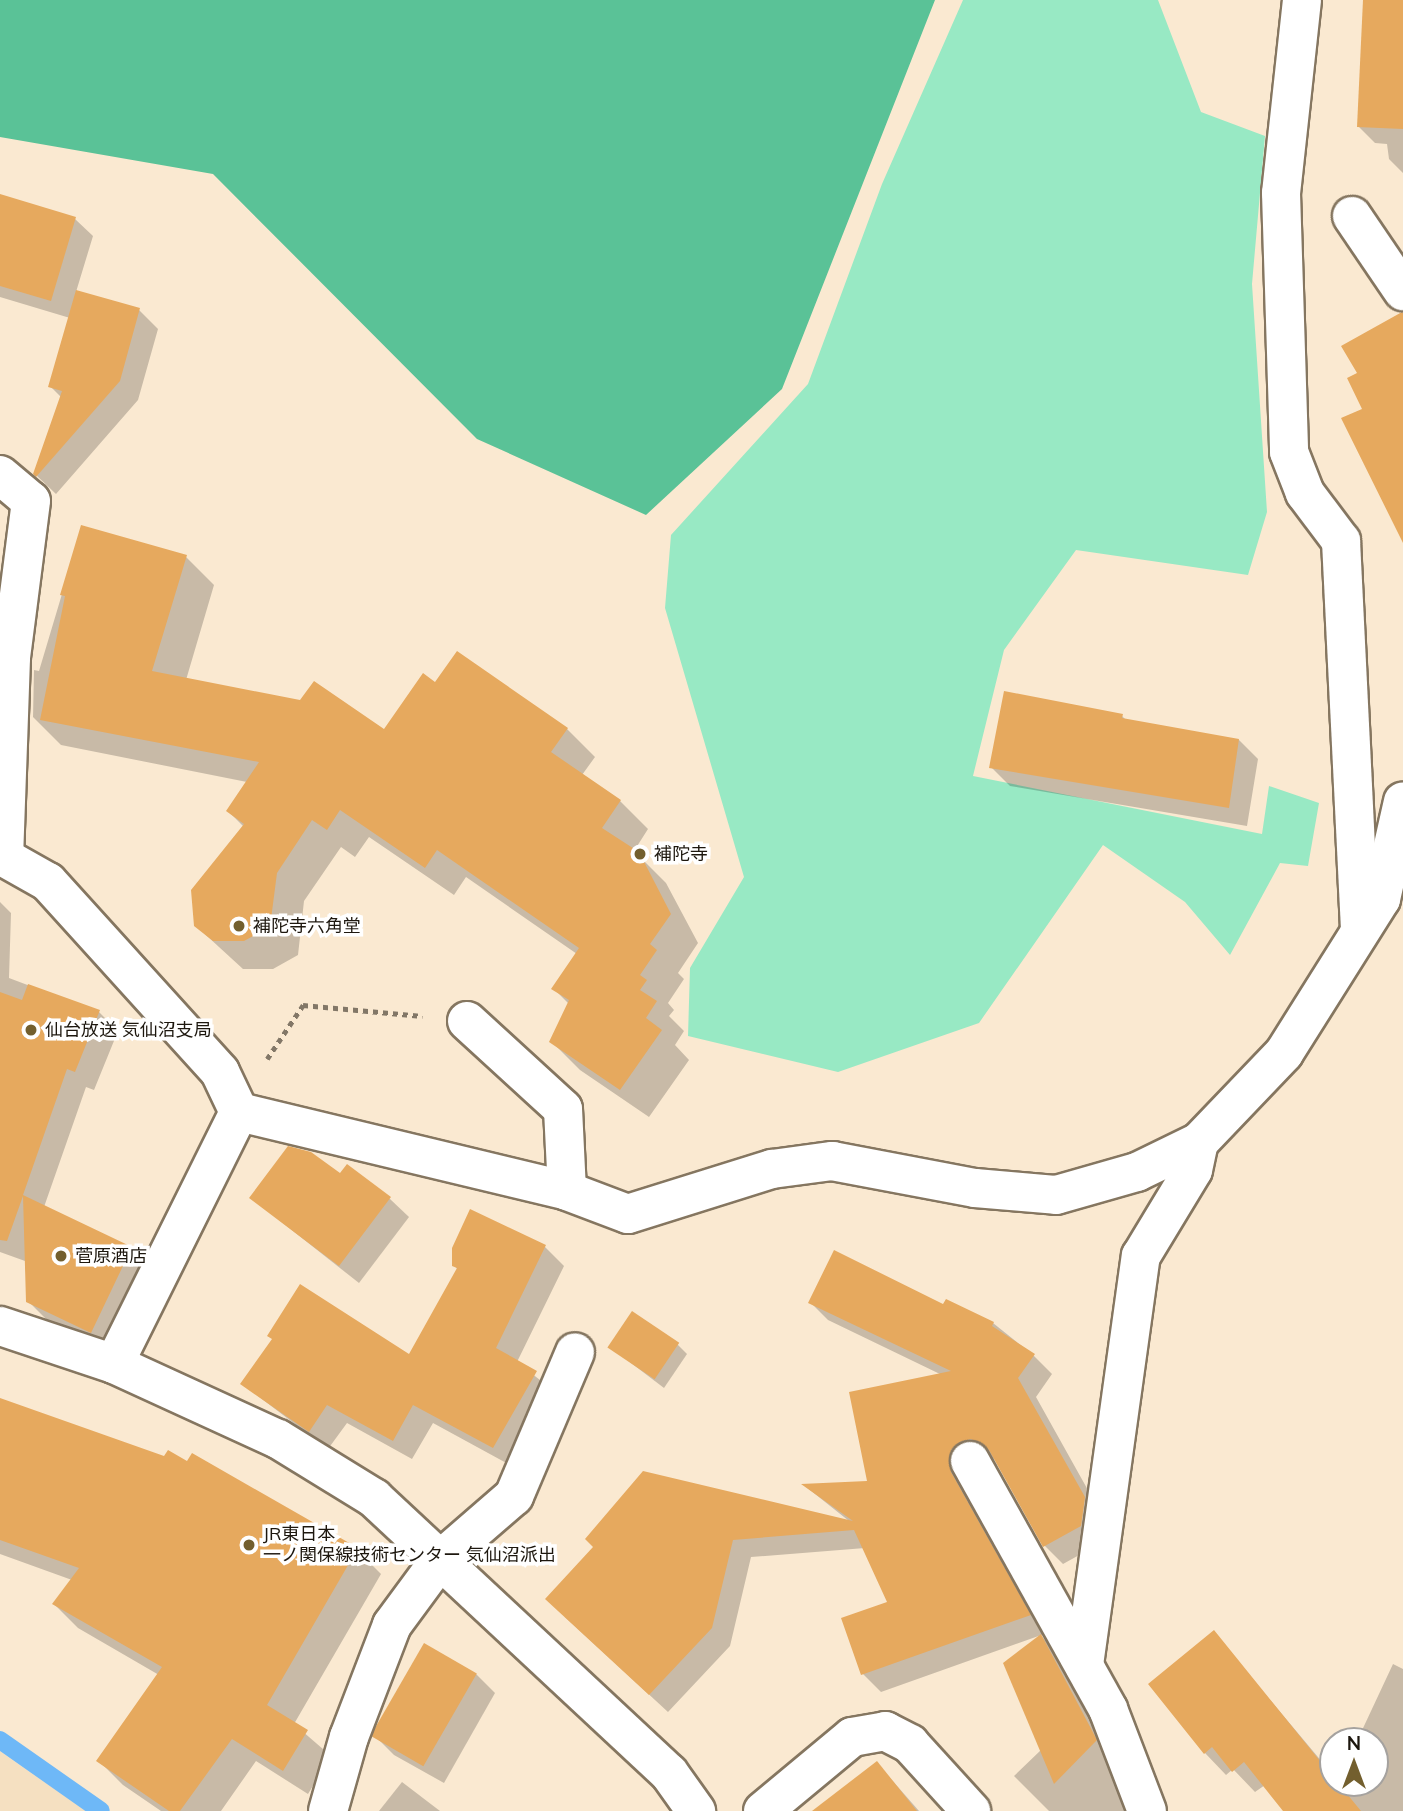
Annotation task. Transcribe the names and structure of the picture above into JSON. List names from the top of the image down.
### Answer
{
  "places": [
    "補陀寺",
    "補陀寺六角堂",
    "仙台放送 気仙沼支局",
    "菅原酒店",
    "JR東日本 一ノ関保線技術センター 気仙沼派出"
  ],
  "north": "top"
}
